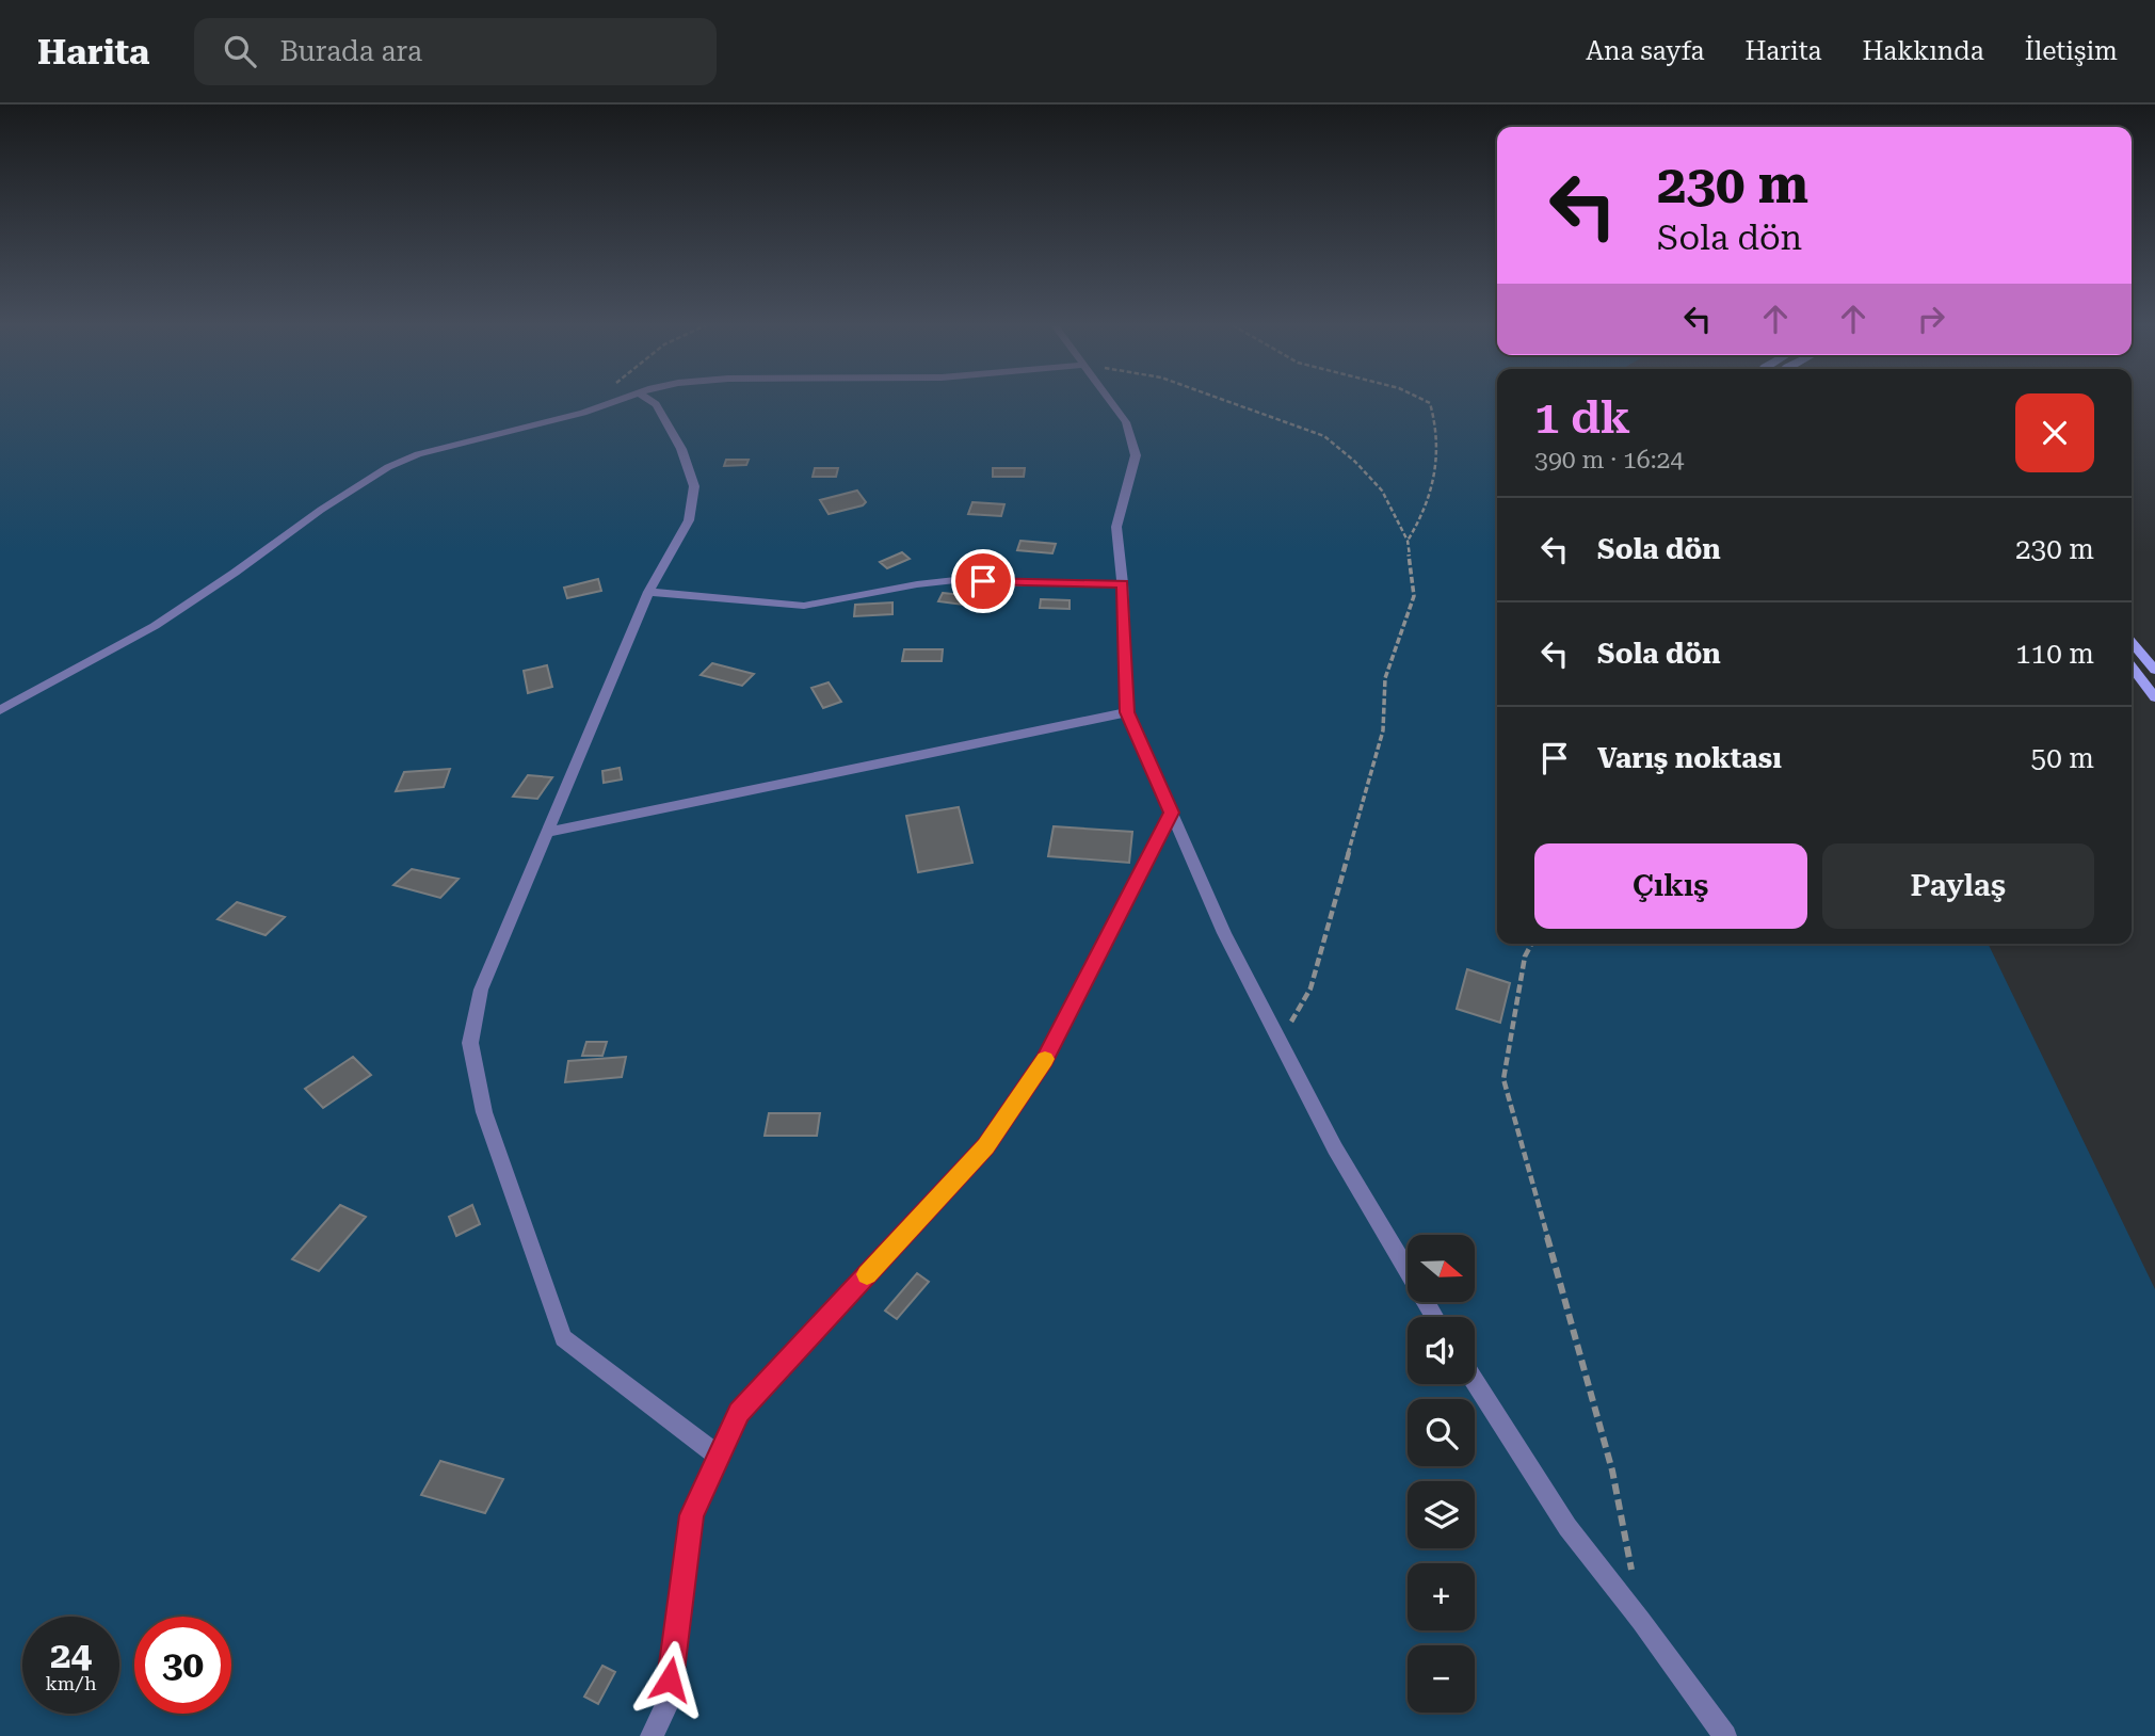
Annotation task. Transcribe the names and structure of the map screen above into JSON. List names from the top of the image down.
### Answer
{
  "north": "right",
  "page": {
    "header": "Harita",
    "search": "Burada ara",
    "nav": [
      "Ana sayfa",
      "Harita",
      "Hakkında",
      "İletişim"
    ],
    "turn": ["230 m", "Sola dön"],
    "heading": ["1 dk", "390 m · 16:24"],
    "list": [
      {
        "name": "Sola dön",
        "value": "230 m"
      },
      {
        "name": "Sola dön",
        "value": "110 m"
      },
      {
        "name": "Varış noktası",
        "value": "50 m"
      }
    ],
    "buttons": ["Çıkış", "Paylaş"],
    "map_buttons": ["+", "−"],
    "speed": "24 km/h",
    "limit": "30"
  }
}
